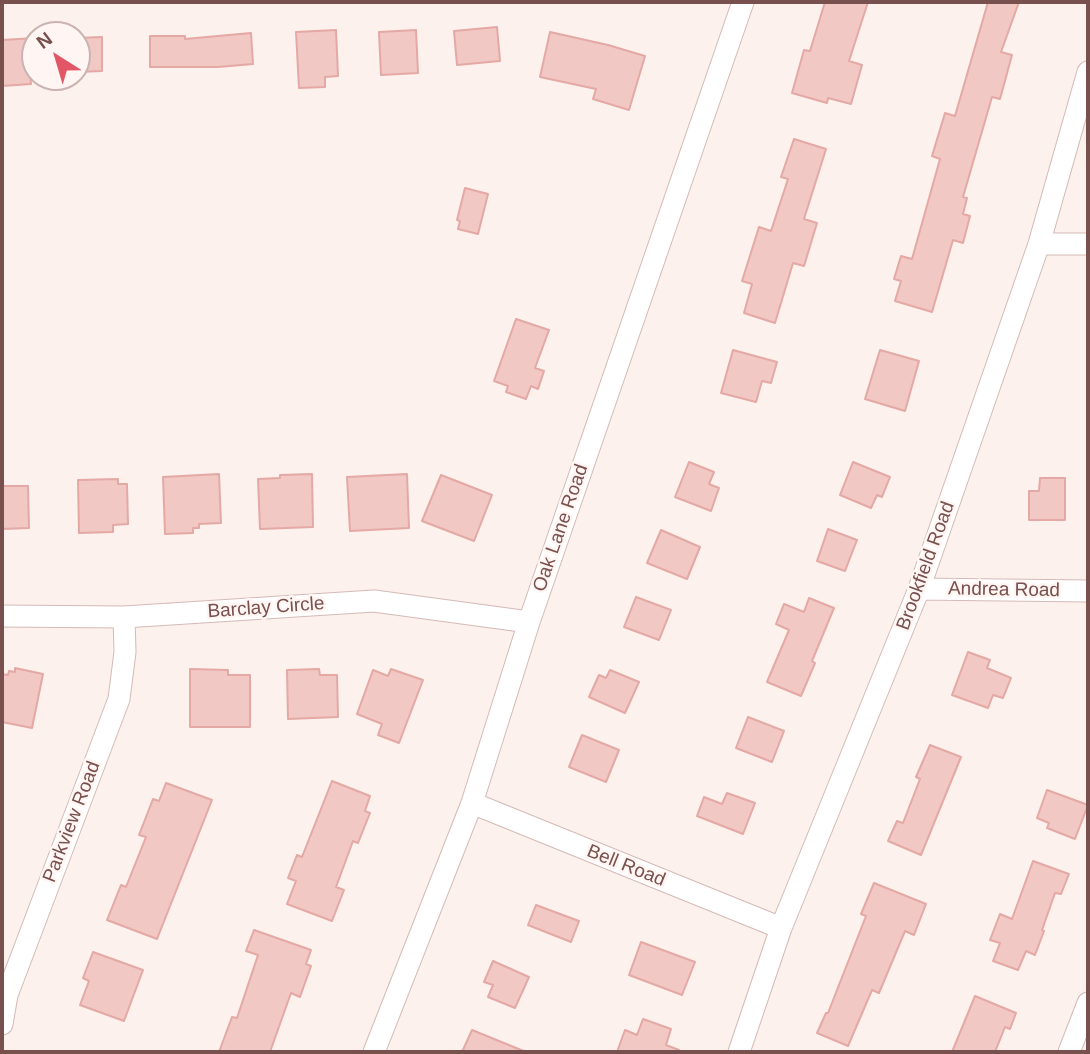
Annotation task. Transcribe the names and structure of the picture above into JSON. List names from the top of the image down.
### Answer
{
  "streets": {
    "street": [
      "Oak Lane Road",
      "Brookfield Road",
      "Andrea Road",
      "Barclay Circle",
      "Parkview Road",
      "Bell Road"
    ]
  },
  "crossings": [
    ["Oak Lane Road", "Barclay Circle"],
    ["Oak Lane Road", "Bell Road"],
    ["Brookfield Road", "Andrea Road"],
    ["Brookfield Road", "Bell Road"],
    ["Barclay Circle", "Parkview Road"]
  ],
  "north": "top left"
}
